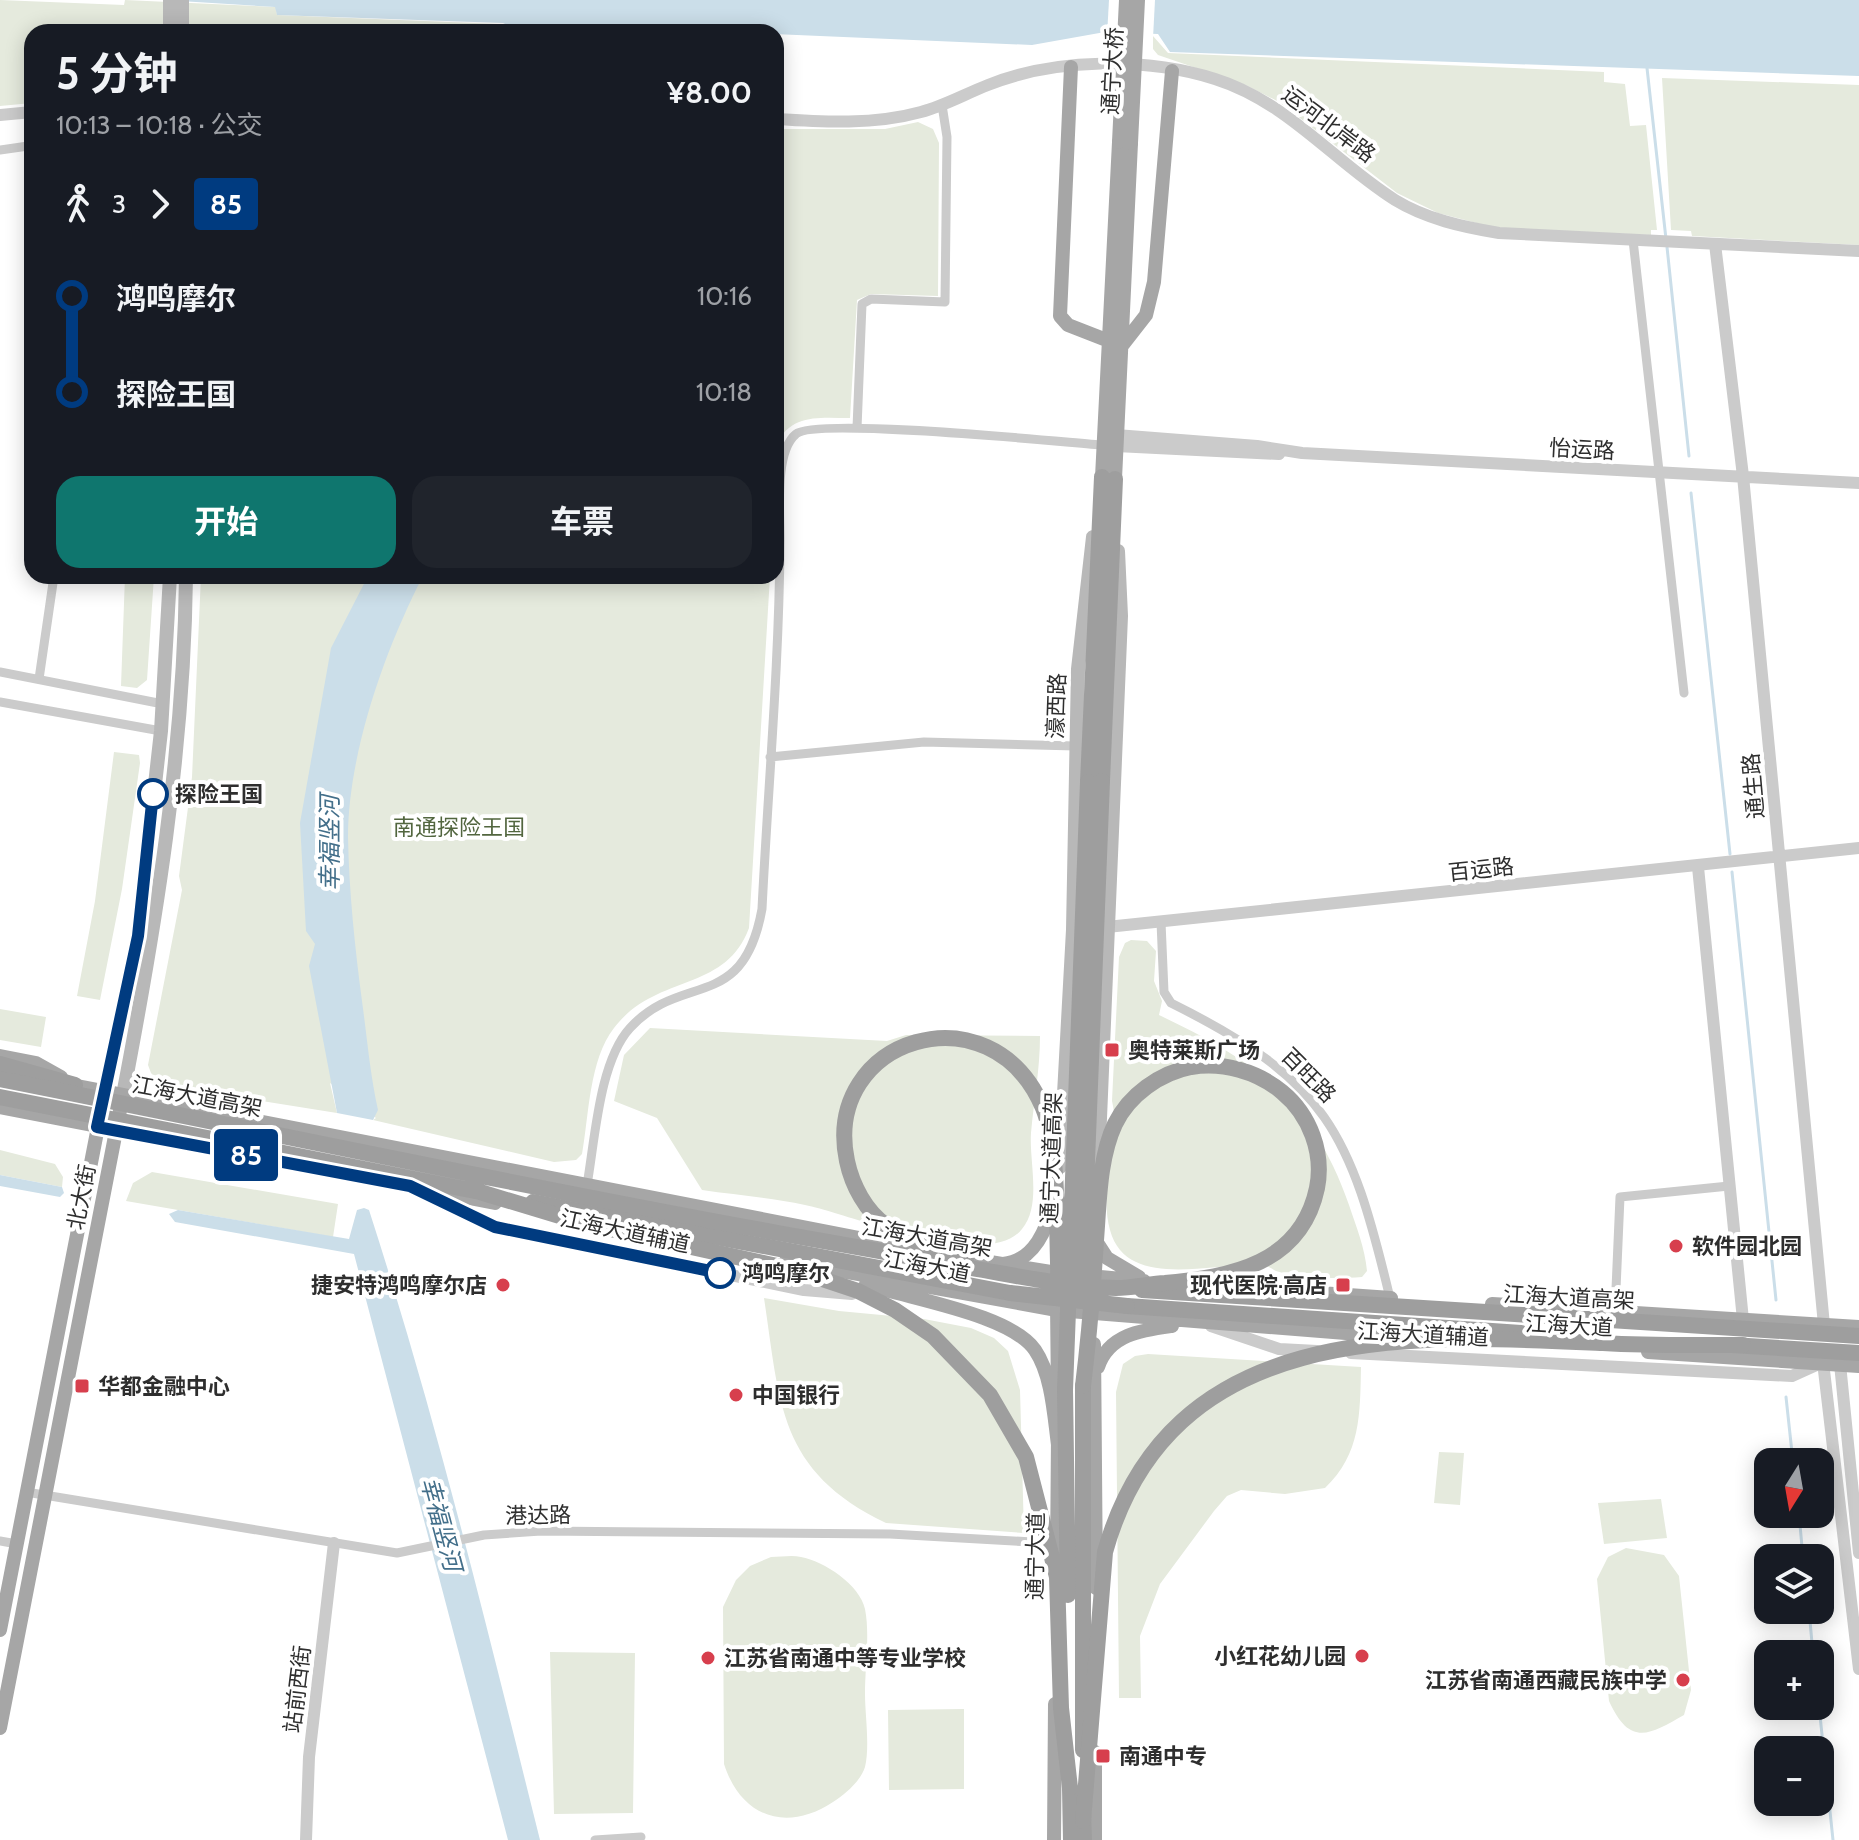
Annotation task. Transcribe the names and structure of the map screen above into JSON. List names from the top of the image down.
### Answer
{
  "streets": {
    "highway": ["江海大道高架", "通宁大道高架"],
    "main road": [
      "通宁大桥",
      "濠西路",
      "北大街",
      "江海大道",
      "通宁大道"
    ],
    "street": [
      "运河北岸路",
      "怡运路",
      "通生路",
      "百运路",
      "百旺路",
      "江海大道辅道",
      "港达路",
      "站前西街"
    ]
  },
  "crossings": [
    ["通宁大桥", "濠西路"],
    ["运河北岸路", "通生路"],
    ["怡运路", "濠西路"],
    ["怡运路", "通生路"],
    ["濠西路", "百运路"],
    ["濠西路", "通宁大道高架"],
    ["濠西路", "江海大道"],
    ["濠西路", "通宁大道"],
    ["通生路", "百运路"],
    ["通生路", "江海大道"],
    ["百运路", "百旺路"],
    ["百旺路", "江海大道"],
    ["北大街", "江海大道"],
    ["北大街", "港达路"],
    ["江海大道辅道", "江海大道"],
    ["江海大道", "通宁大道"],
    ["港达路", "通宁大道"],
    ["港达路", "站前西街"]
  ],
  "water": ["幸福竖河"],
  "parks": ["南通探险王国"],
  "places": {
    "other": [
      "探险王国",
      "软件园北园",
      "鸿鸣摩尔",
      "捷安特鸿鸣摩尔店",
      "中国银行",
      "小红花幼儿园",
      "江苏省南通中等专业学校",
      "江苏省南通西藏民族中学"
    ],
    "transit": [
      "奥特莱斯广场",
      "现代医院·高店",
      "华都金融中心",
      "南通中专"
    ]
  },
  "lines": ["bus line 85"],
  "north": "bottom",
  "page": {
    "on_map": "85",
    "heading": ["5 分钟", "10:13 – 10:18 · 公交", "¥8.00"],
    "legs": ["3", "85"],
    "list": [
      {
        "name": "鸿鸣摩尔",
        "value": "10:16"
      },
      {
        "name": "探险王国",
        "value": "10:18"
      }
    ],
    "buttons": ["开始", "车票"],
    "map_buttons": ["+", "−"]
  }
}
